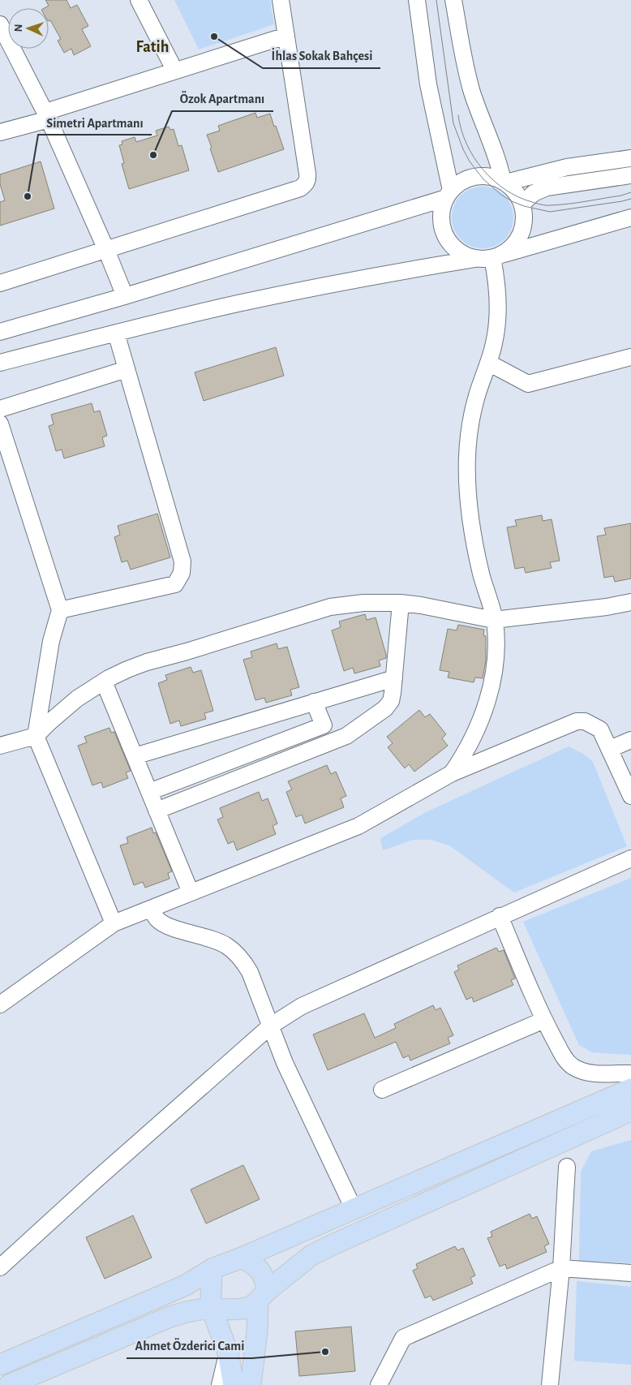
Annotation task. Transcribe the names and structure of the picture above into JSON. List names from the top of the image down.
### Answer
{
  "districts": ["Fatih"],
  "places": [
    "İhlas Sokak Bahçesi",
    "Özok Apartmanı",
    "Simetri Apartmanı",
    "Ahmet Özderici Cami"
  ],
  "north": "left"
}
